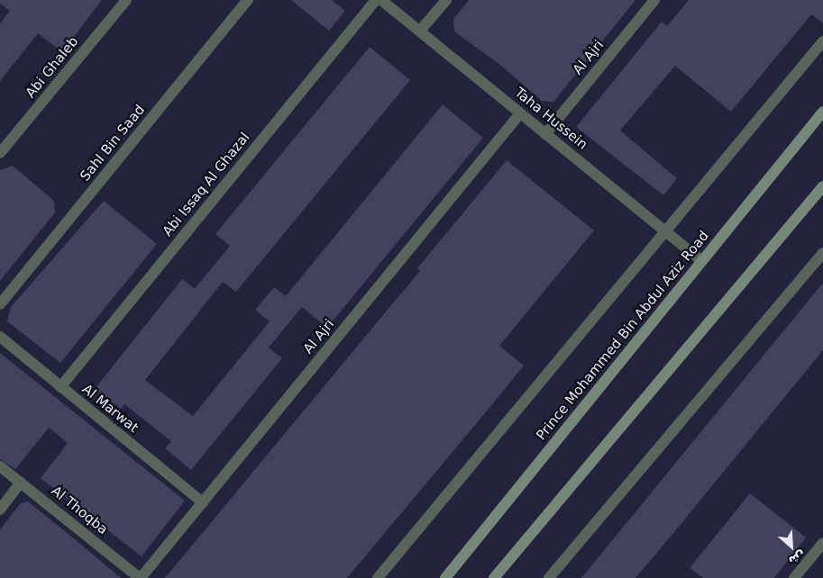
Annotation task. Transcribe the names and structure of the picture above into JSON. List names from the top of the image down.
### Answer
{
  "streets": {
    "main road": ["Prince Mohammed Bin Abdul Aziz Road"],
    "street": [
      "Al Ajri",
      "Abi Ghaleb",
      "Taha Hussein",
      "Sahl Bin Saad",
      "Abi Issaq Al Ghazal",
      "Al Marwat",
      "Al Thoqba"
    ]
  },
  "crossings": [
    ["Al Ajri", "Taha Hussein"],
    ["Al Ajri", "Al Marwat"],
    ["Al Ajri", "Al Thoqba"],
    ["Taha Hussein", "Prince Mohammed Bin Abdul Aziz Road"],
    ["Abi Issaq Al Ghazal", "Al Marwat"]
  ],
  "north": "bottom right"
}
